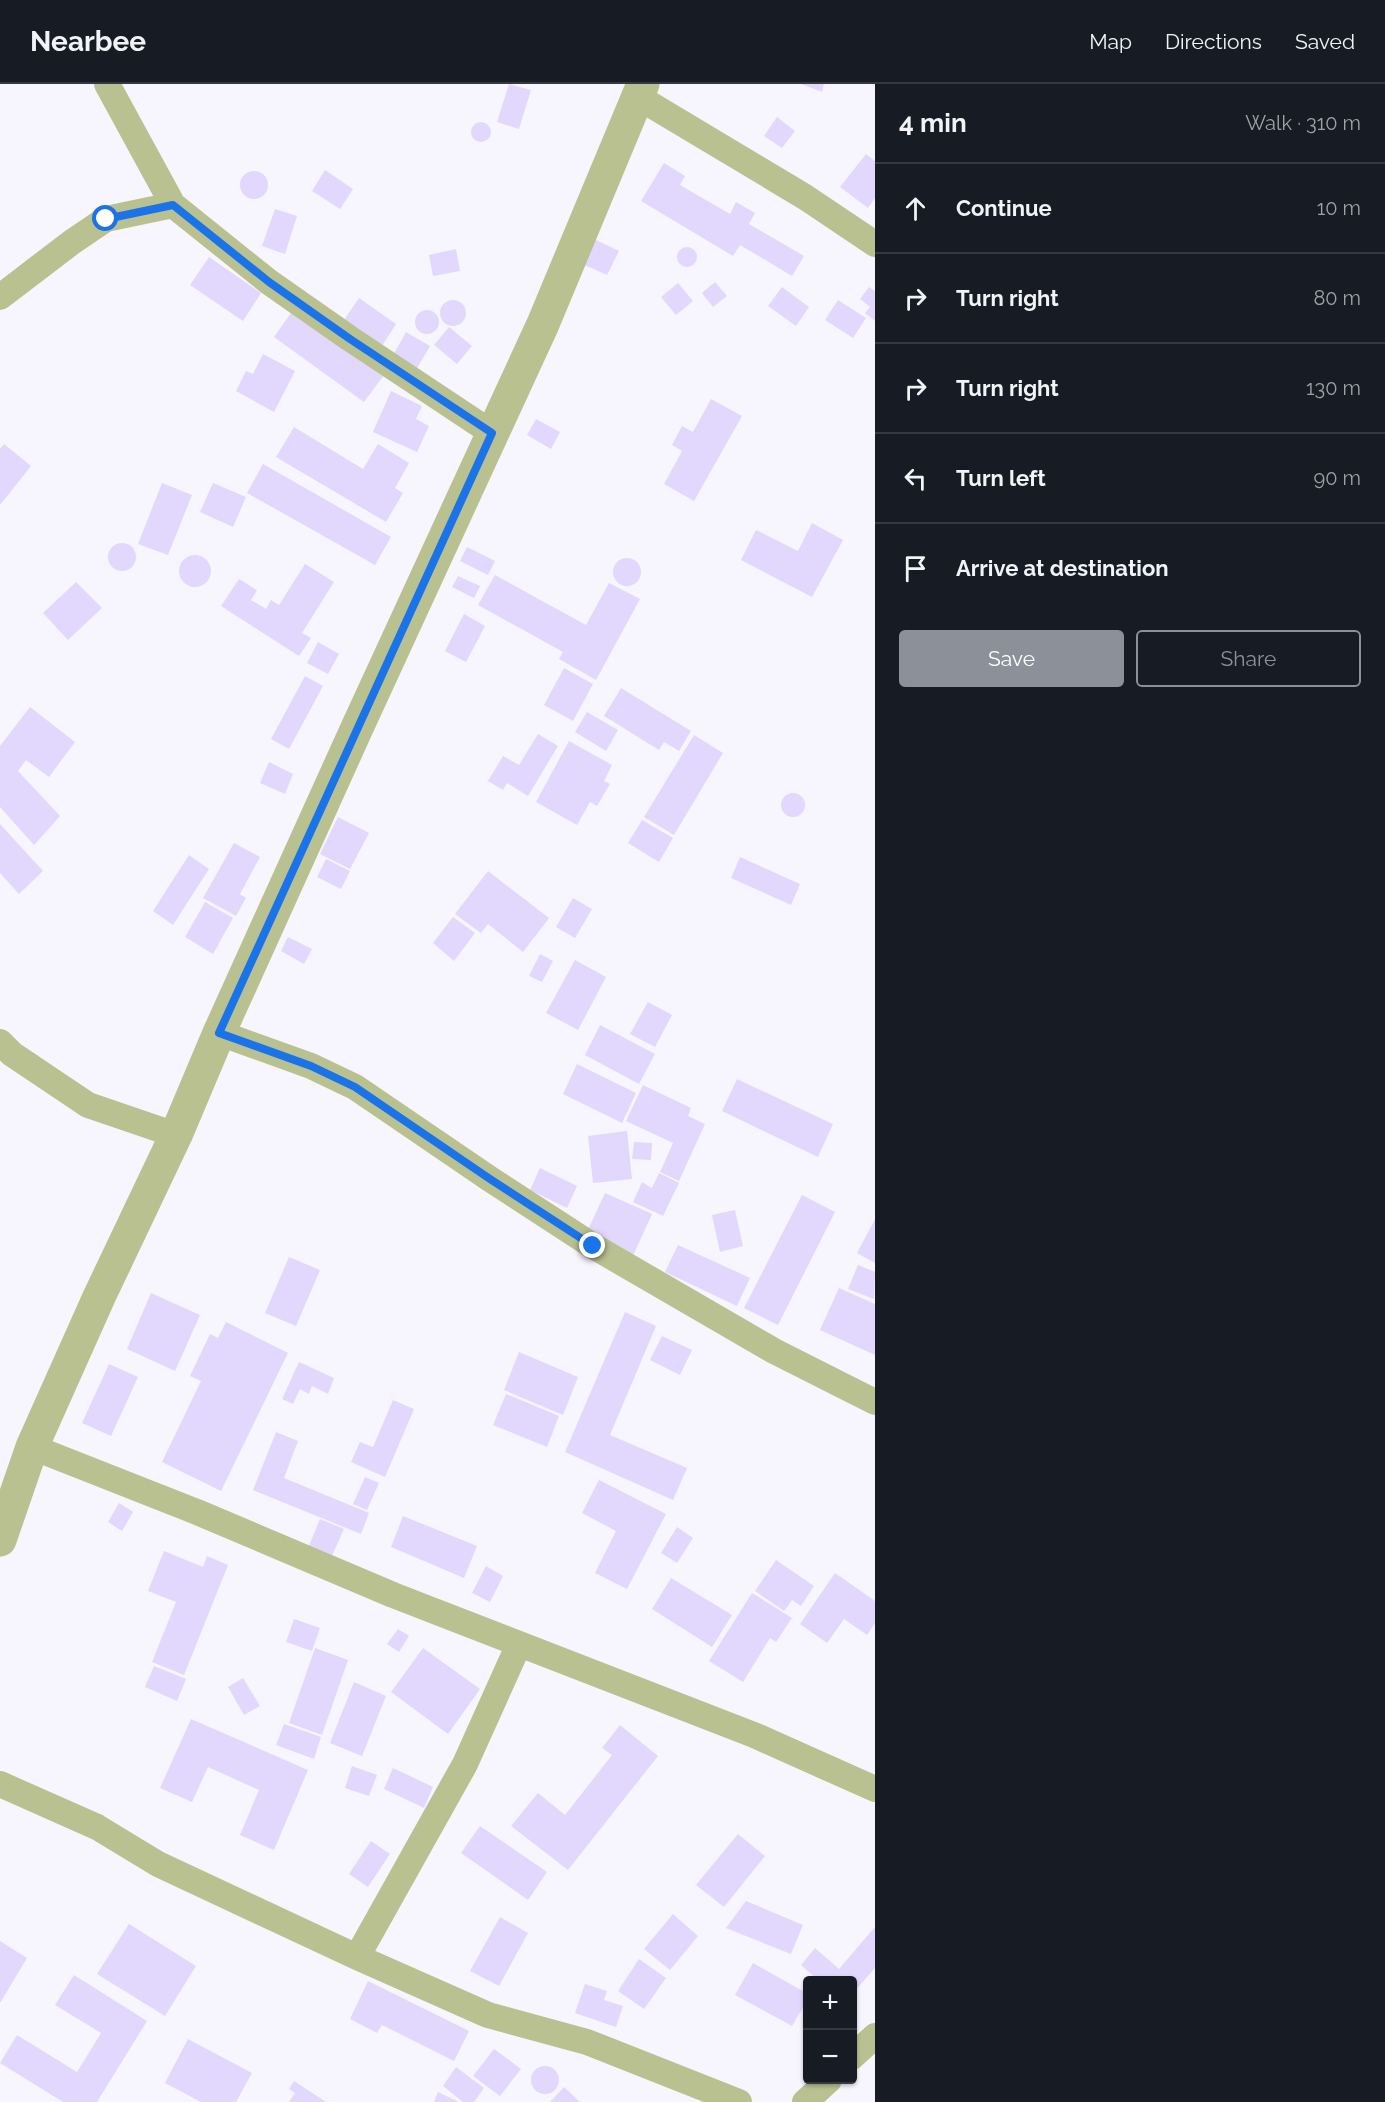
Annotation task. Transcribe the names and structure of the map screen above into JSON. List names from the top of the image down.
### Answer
{
  "page": {
    "header": "Nearbee",
    "nav": ["Map", "Directions", "Saved"],
    "heading": ["4 min", "Walk · 310 m"],
    "list": [
      ["Continue", "10 m"],
      ["Turn right", "80 m"],
      ["Turn right", "130 m"],
      ["Turn left", "90 m"],
      "Arrive at destination"
    ],
    "buttons": ["Save", "Share"],
    "map_buttons": ["+", "−"]
  }
}
